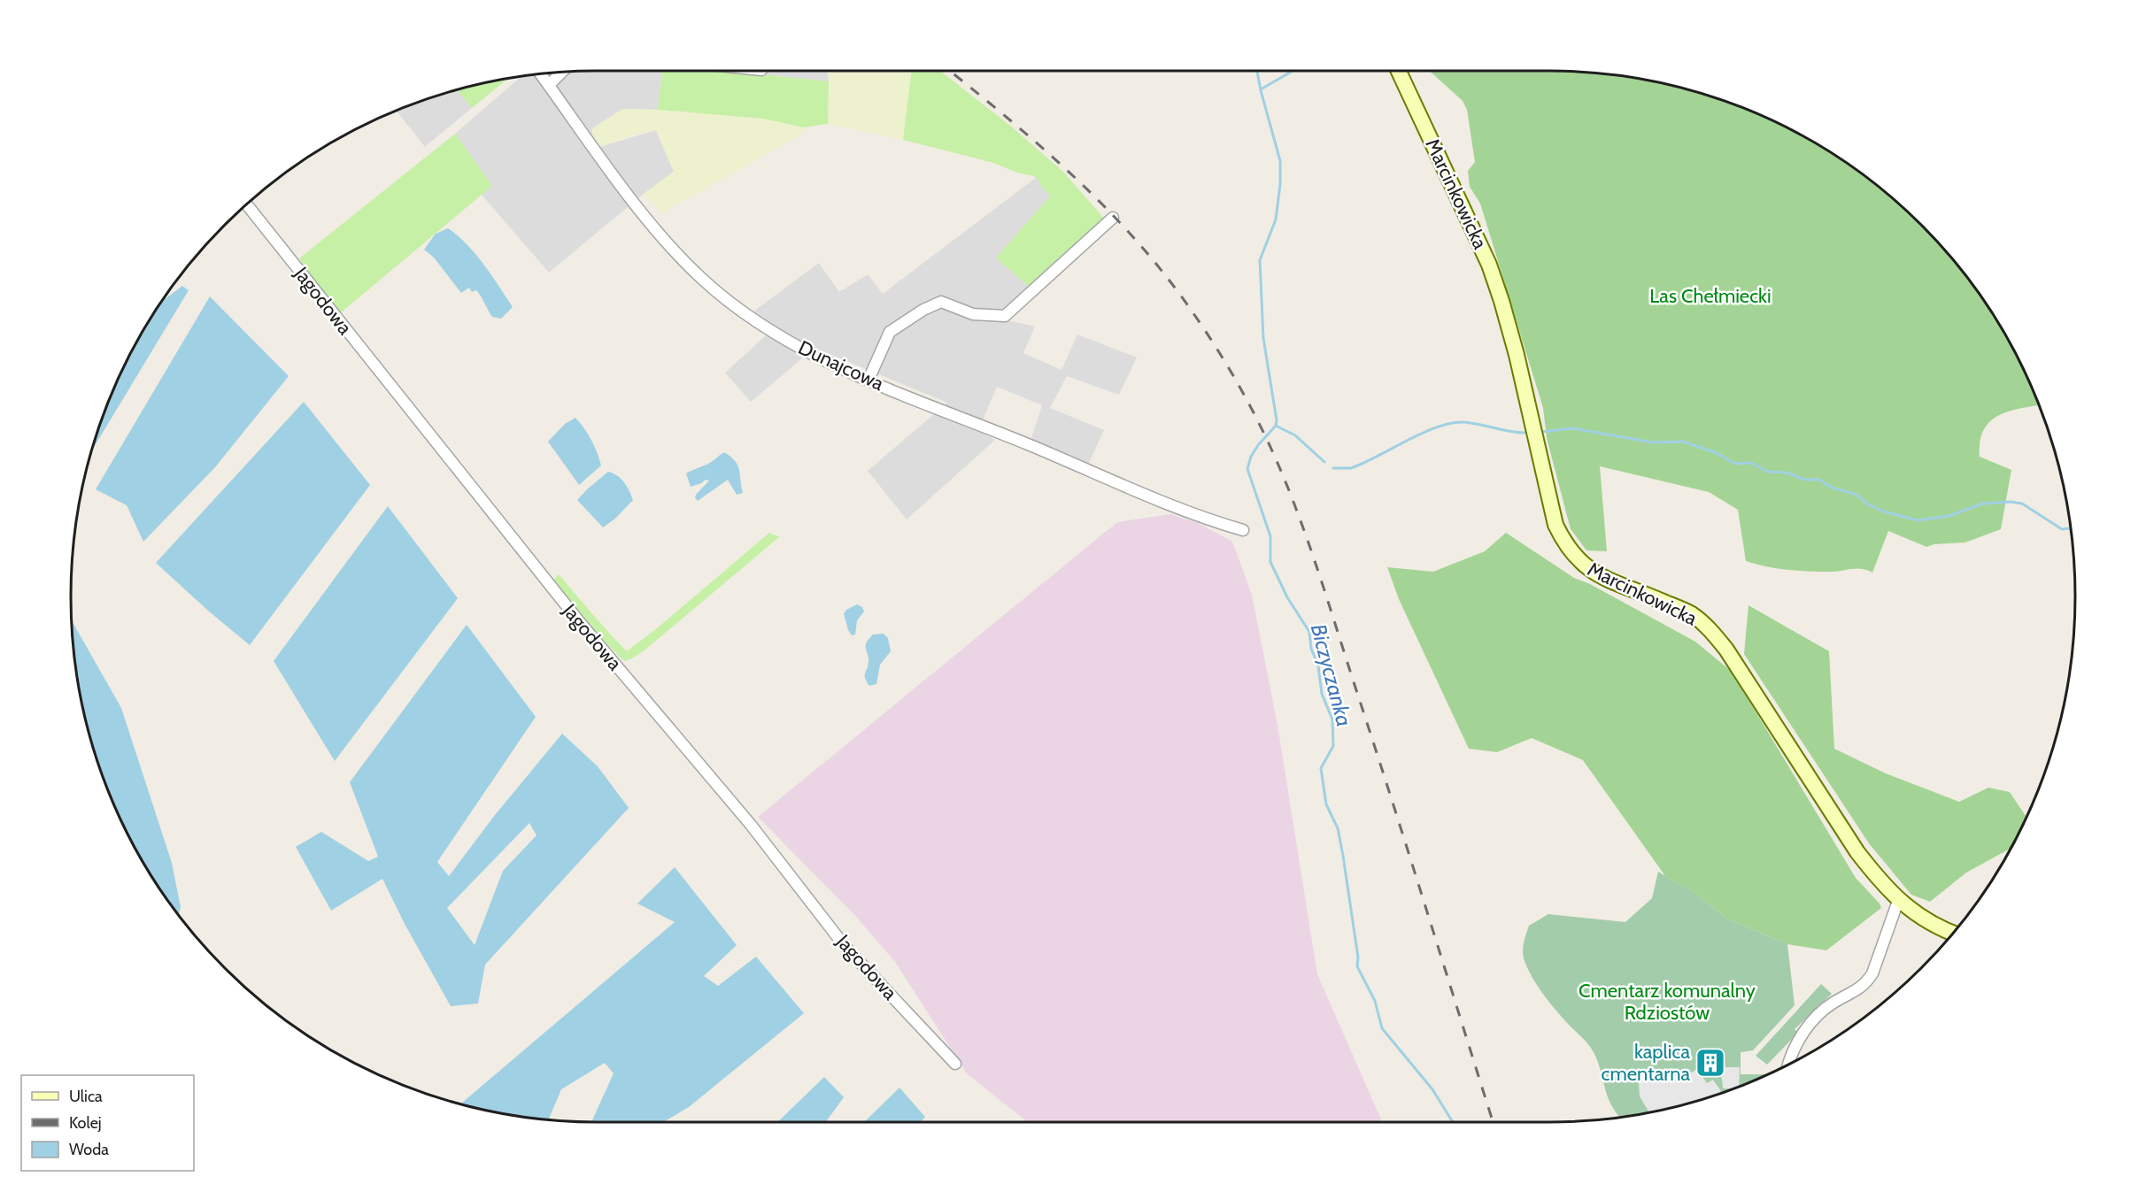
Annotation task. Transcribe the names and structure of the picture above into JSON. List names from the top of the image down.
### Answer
{
  "streets": {
    "street": ["Marcinkowicka", "Jagodowa", "Dunajcowa"]
  },
  "water": ["Biczyczanka"],
  "parks": ["Las Chełmiecki", "Cmentarz komunalny Rdziostów"],
  "places": {
    "building": ["kaplica cmentarna"]
  },
  "legend": ["Ulica", "Kolej", "Woda"]
}
